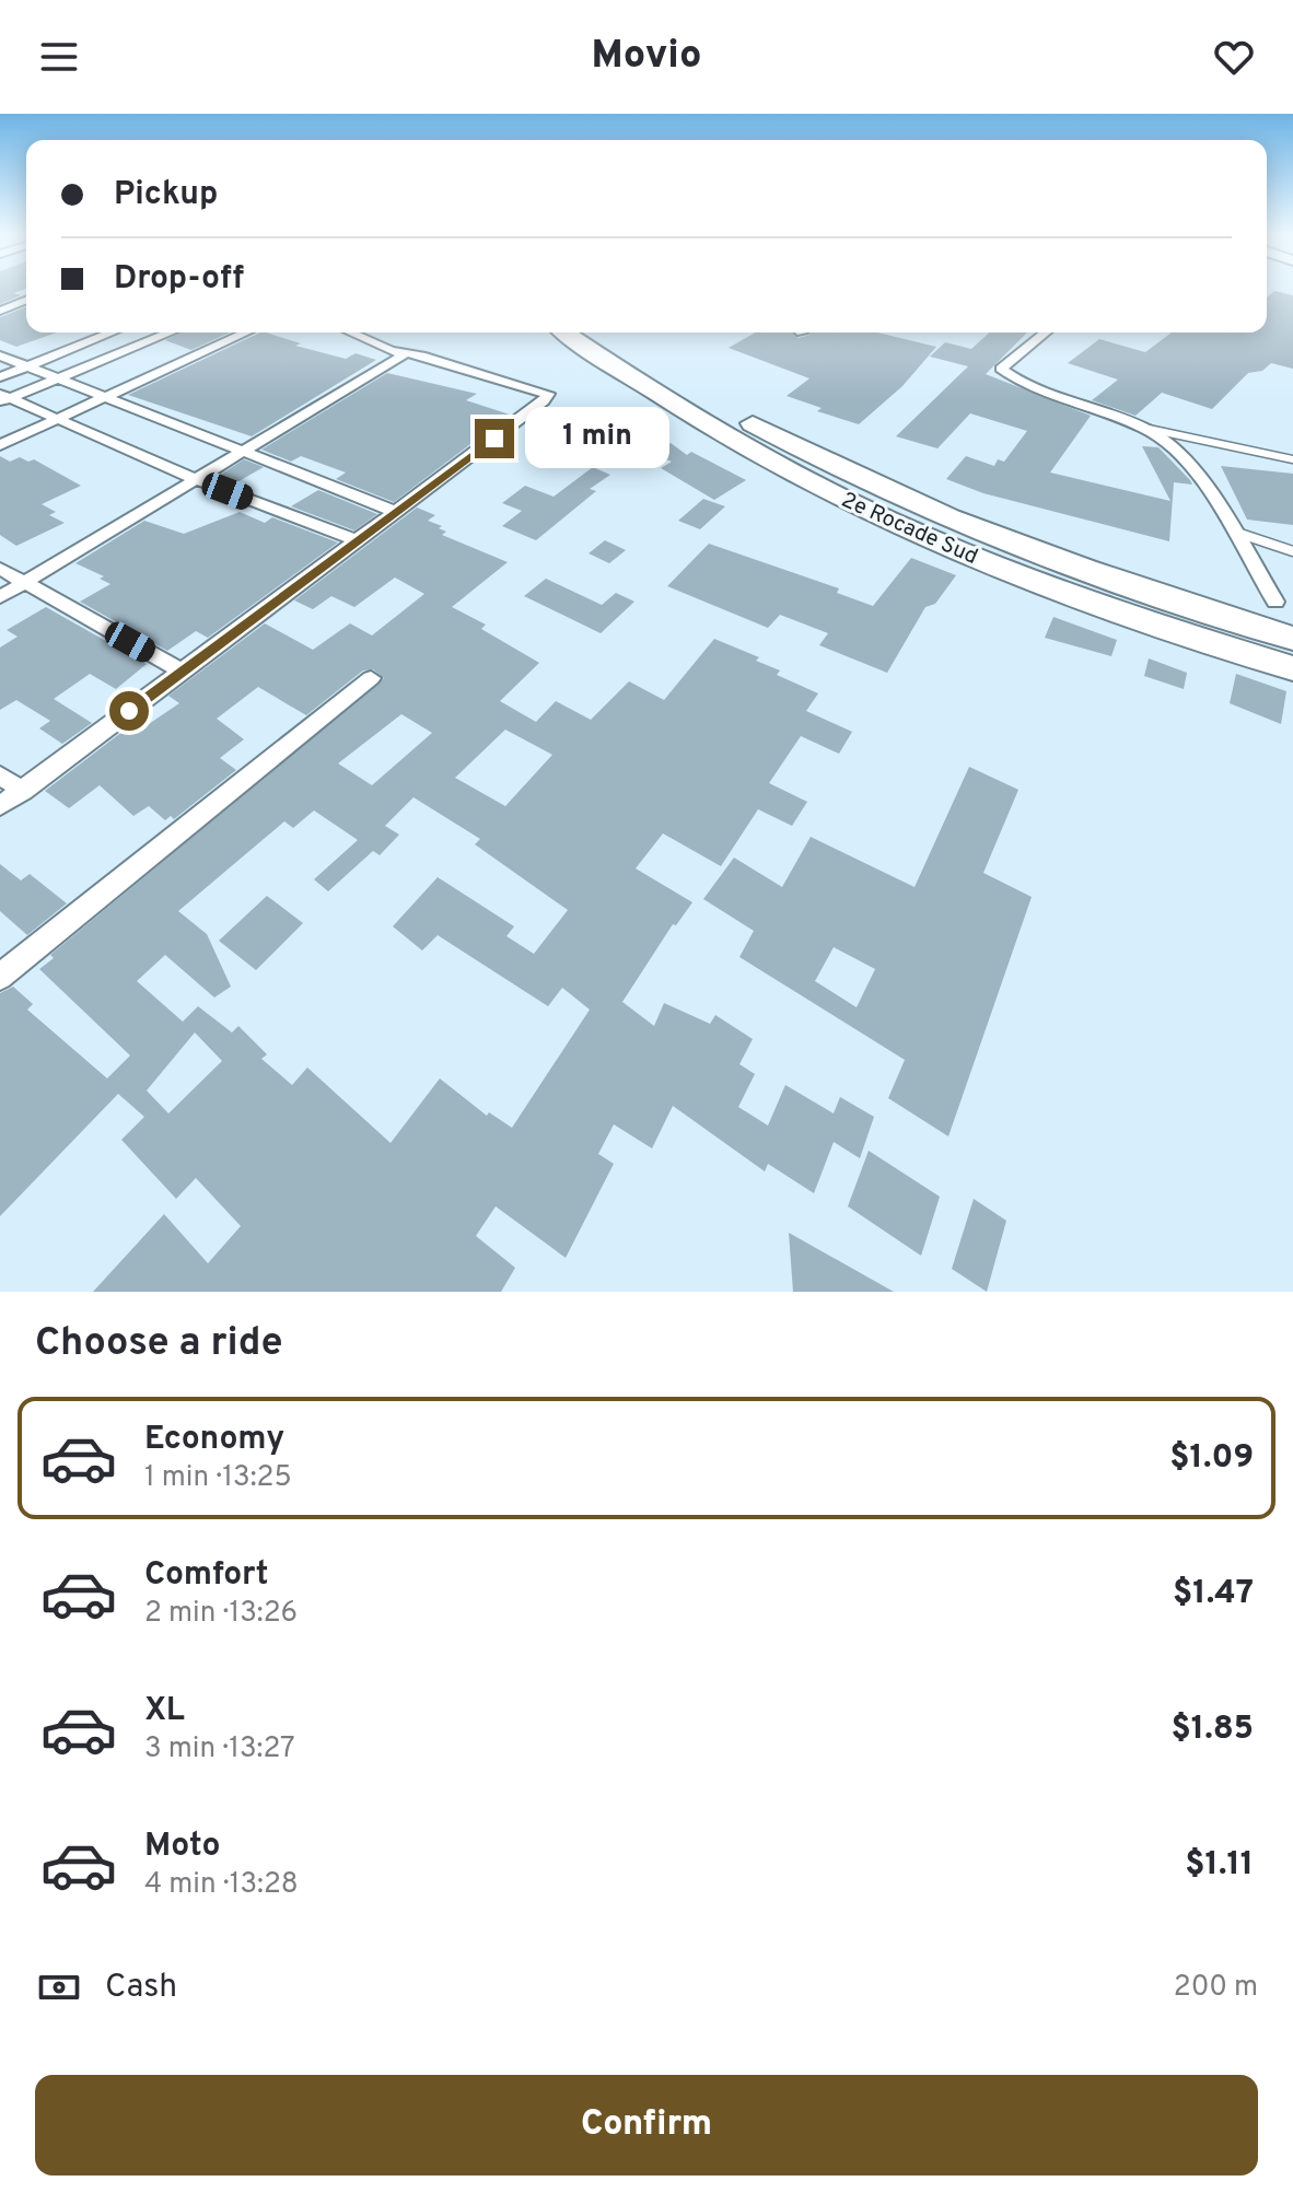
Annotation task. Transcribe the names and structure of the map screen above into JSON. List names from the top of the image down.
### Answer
{
  "streets": {
    "highway": ["2e Rocade Sud"]
  },
  "page": {
    "header": "Movio",
    "banner": ["Pickup", "Drop-off"],
    "bubble": "1 min",
    "heading": "Choose a ride",
    "list": [
      {
        "name": "Economy",
        "note": "1 min · 13:25",
        "value": "$1.09"
      },
      {
        "name": "Comfort",
        "note": "2 min · 13:26",
        "value": "$1.47"
      },
      {
        "name": "XL",
        "note": "3 min · 13:27",
        "value": "$1.85"
      },
      {
        "name": "Moto",
        "note": "4 min · 13:28",
        "value": "$1.11"
      }
    ],
    "pay": ["Cash", "200 m"],
    "buttons": "Confirm"
  }
}
